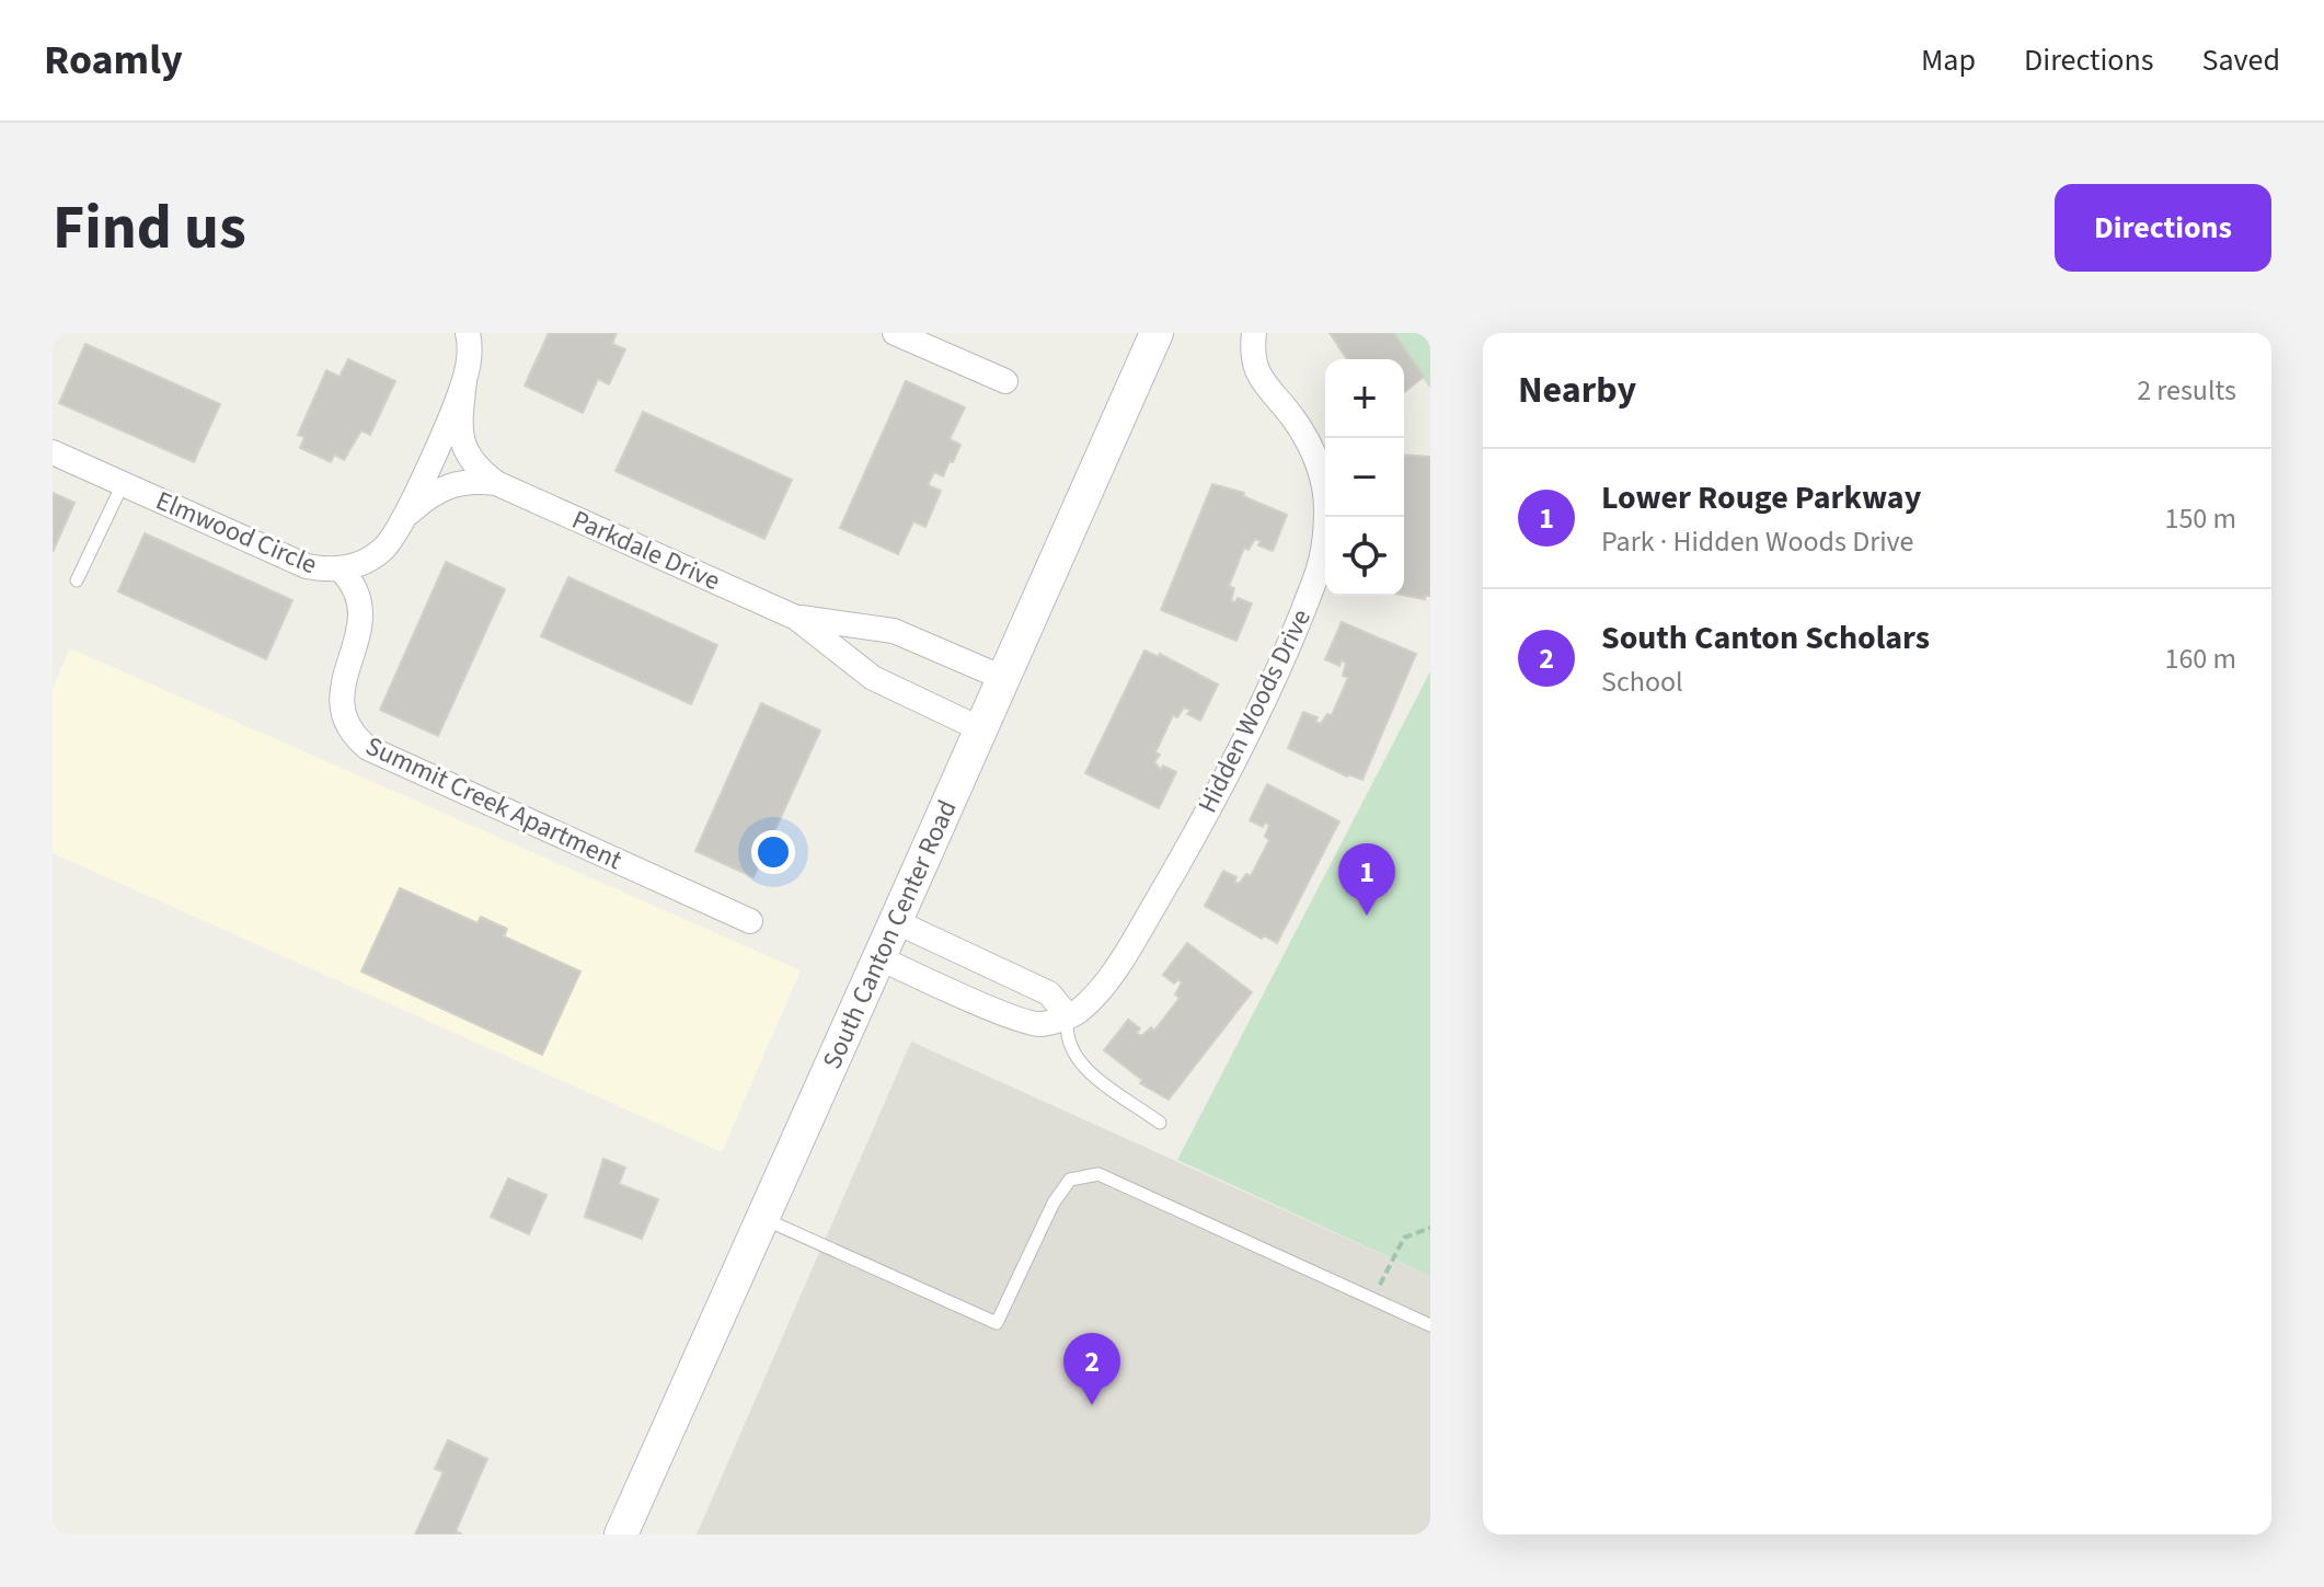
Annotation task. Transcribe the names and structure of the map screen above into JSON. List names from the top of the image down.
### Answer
{
  "streets": {
    "main road": ["South Canton Center Road"],
    "street": [
      "Elmwood Circle",
      "Parkdale Drive",
      "Hidden Woods Drive",
      "Summit Creek Apartment"
    ]
  },
  "crossings": [
    ["Elmwood Circle", "Parkdale Drive"],
    ["Elmwood Circle", "Summit Creek Apartment"],
    ["Parkdale Drive", "South Canton Center Road"]
  ],
  "page": {
    "header": "Roamly",
    "nav": ["Map", "Directions", "Saved"],
    "buttons": "Directions",
    "title": "Find us",
    "heading": ["Nearby", "2 results"],
    "map_buttons": ["+", "−"],
    "list": [
      {
        "mark": "1",
        "name": "Lower Rouge Parkway",
        "note": "Park · Hidden Woods Drive",
        "value": "150 m"
      },
      {
        "mark": "2",
        "name": "South Canton Scholars",
        "note": "School",
        "value": "160 m"
      }
    ],
    "pins": ["1", "2"]
  }
}
